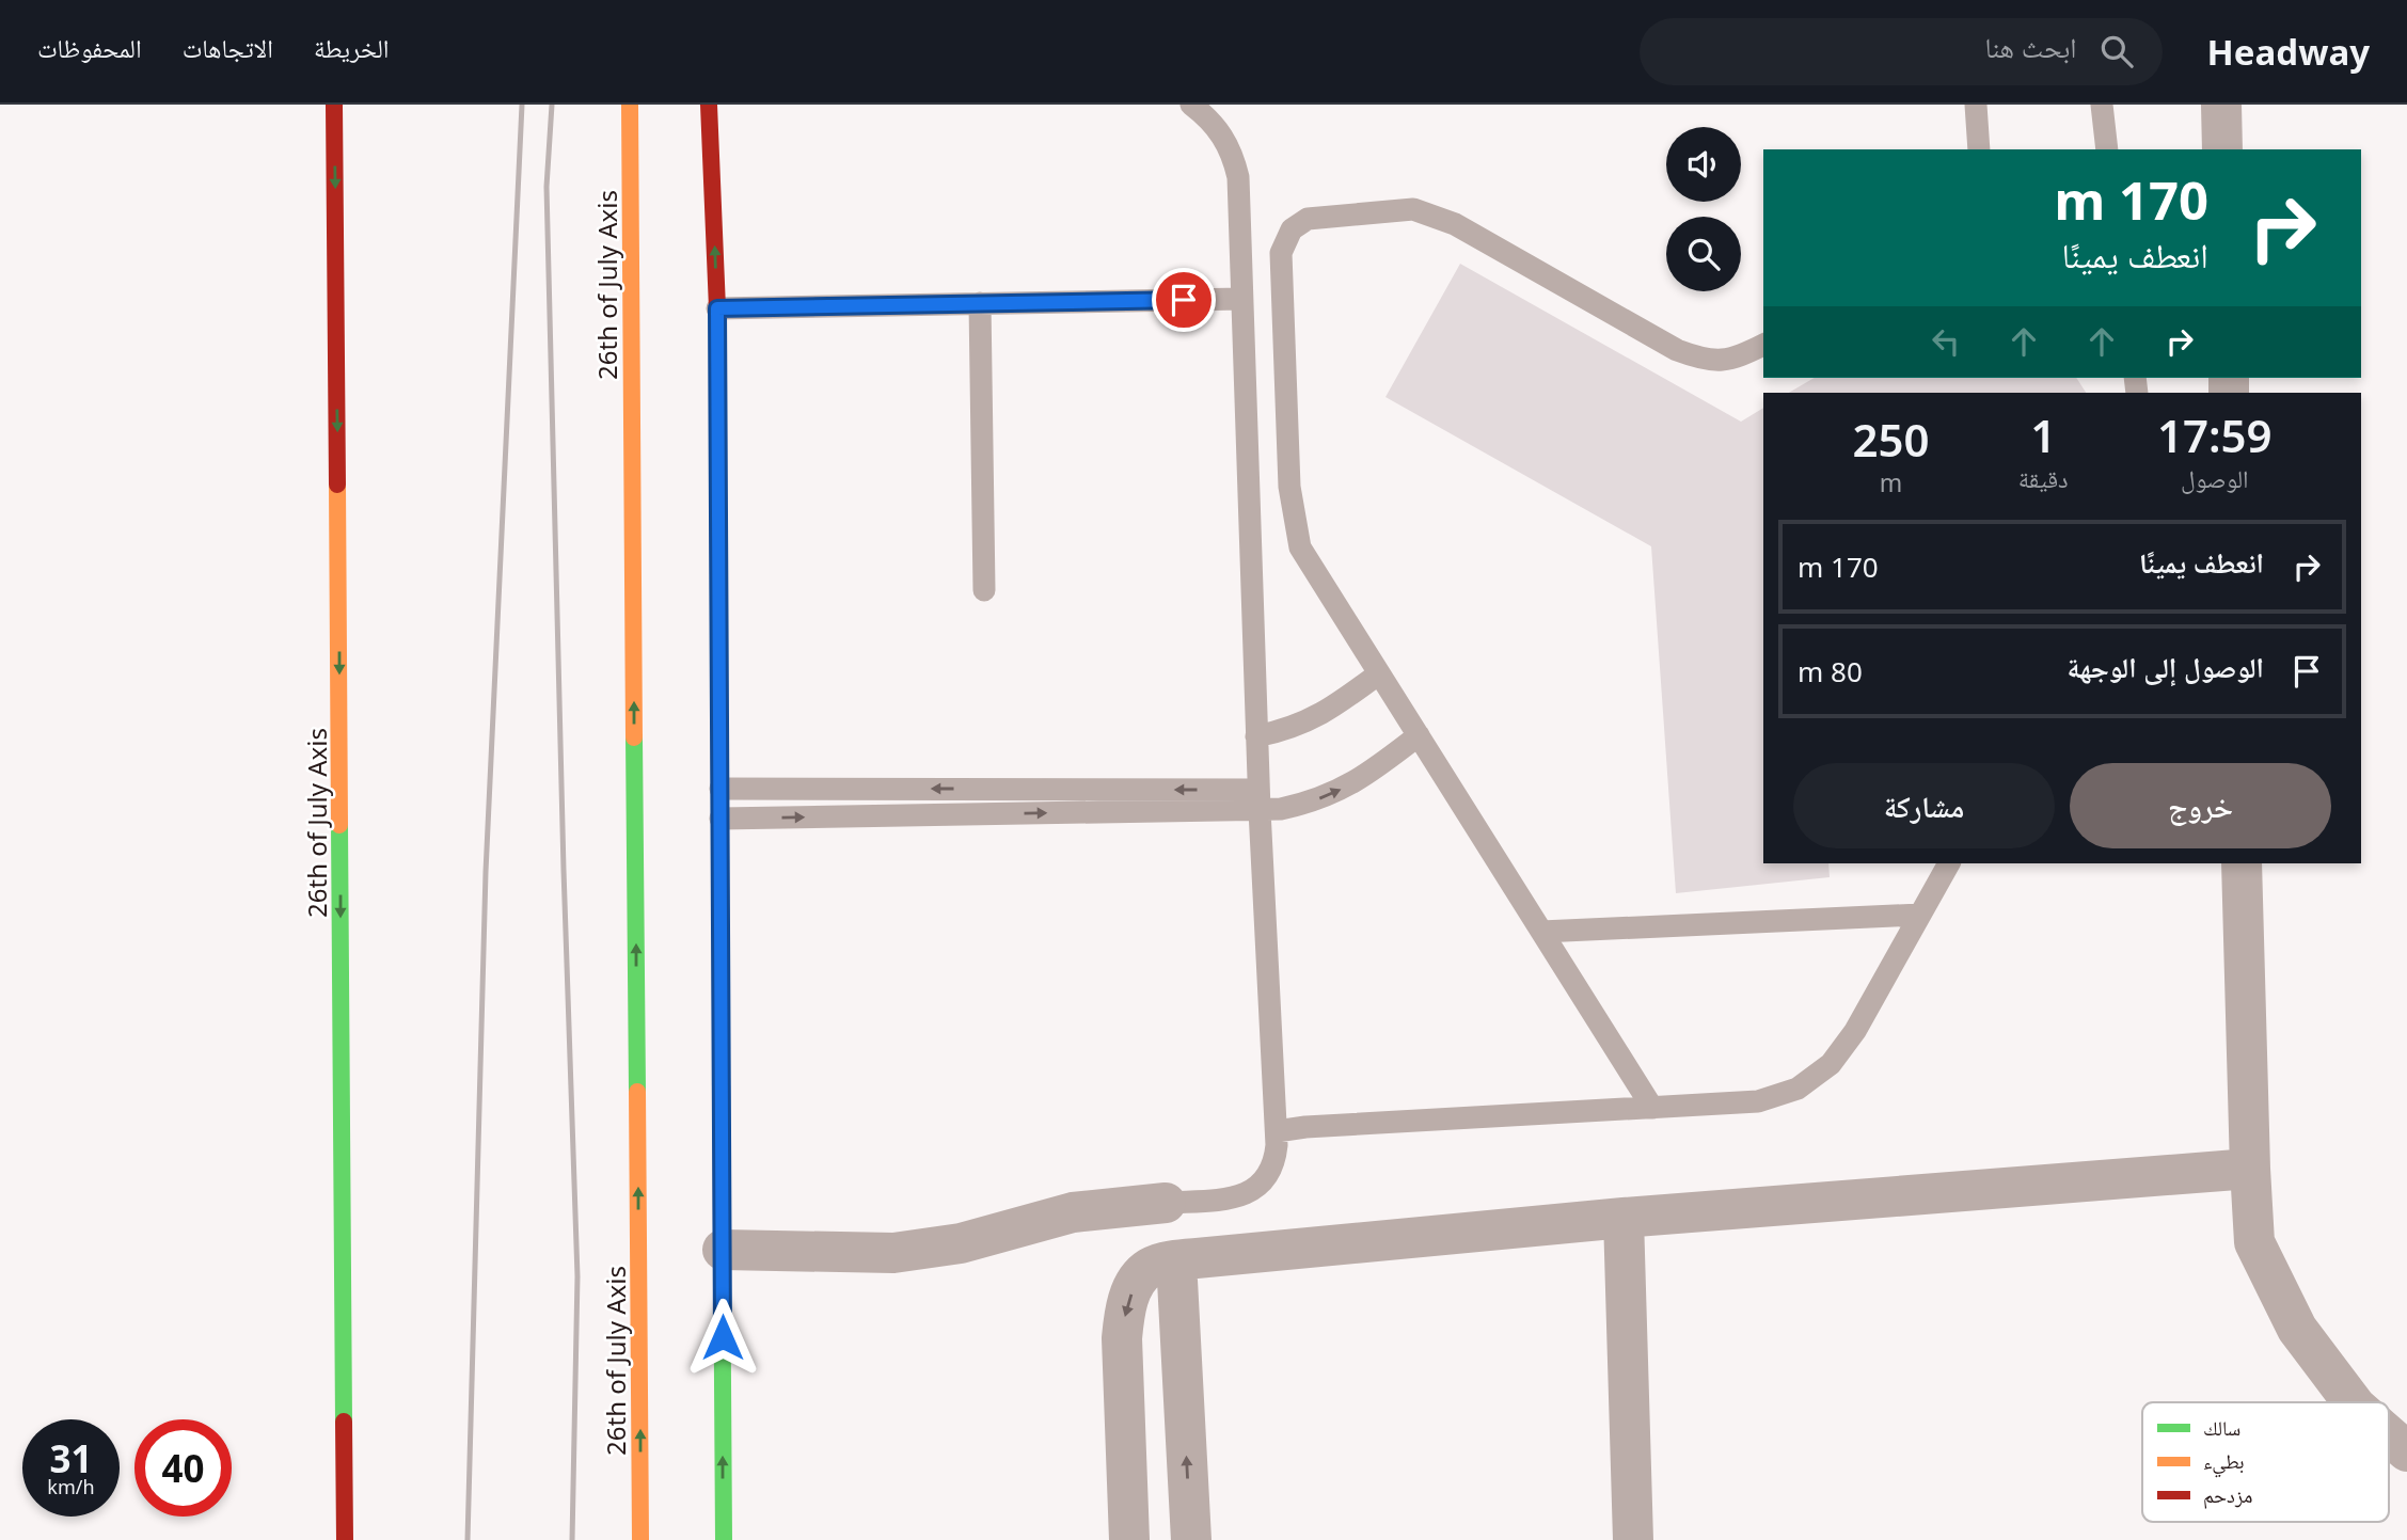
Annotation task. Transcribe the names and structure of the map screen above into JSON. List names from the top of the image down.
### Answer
{
  "streets": {
    "main road": ["26th of July Axis"]
  },
  "legend": ["سالك", "بطيء", "مزدحم"],
  "page": {
    "header": "Headway",
    "search": "ابحث هنا",
    "nav": ["الخريطة", "الاتجاهات", "المحفوظات"],
    "turn": ["170 m", "انعطف يمينًا"],
    "eta": [
      "17:59",
      "الوصول",
      "1",
      "دقيقة",
      "250",
      "m"
    ],
    "list": [
      {
        "name": "انعطف يمينًا",
        "value": "170 m"
      },
      {
        "name": "الوصول إلى الوجهة",
        "value": "80 m"
      }
    ],
    "buttons": ["خروج", "مشاركة"],
    "speed": "31 km/h",
    "limit": "40"
  }
}
